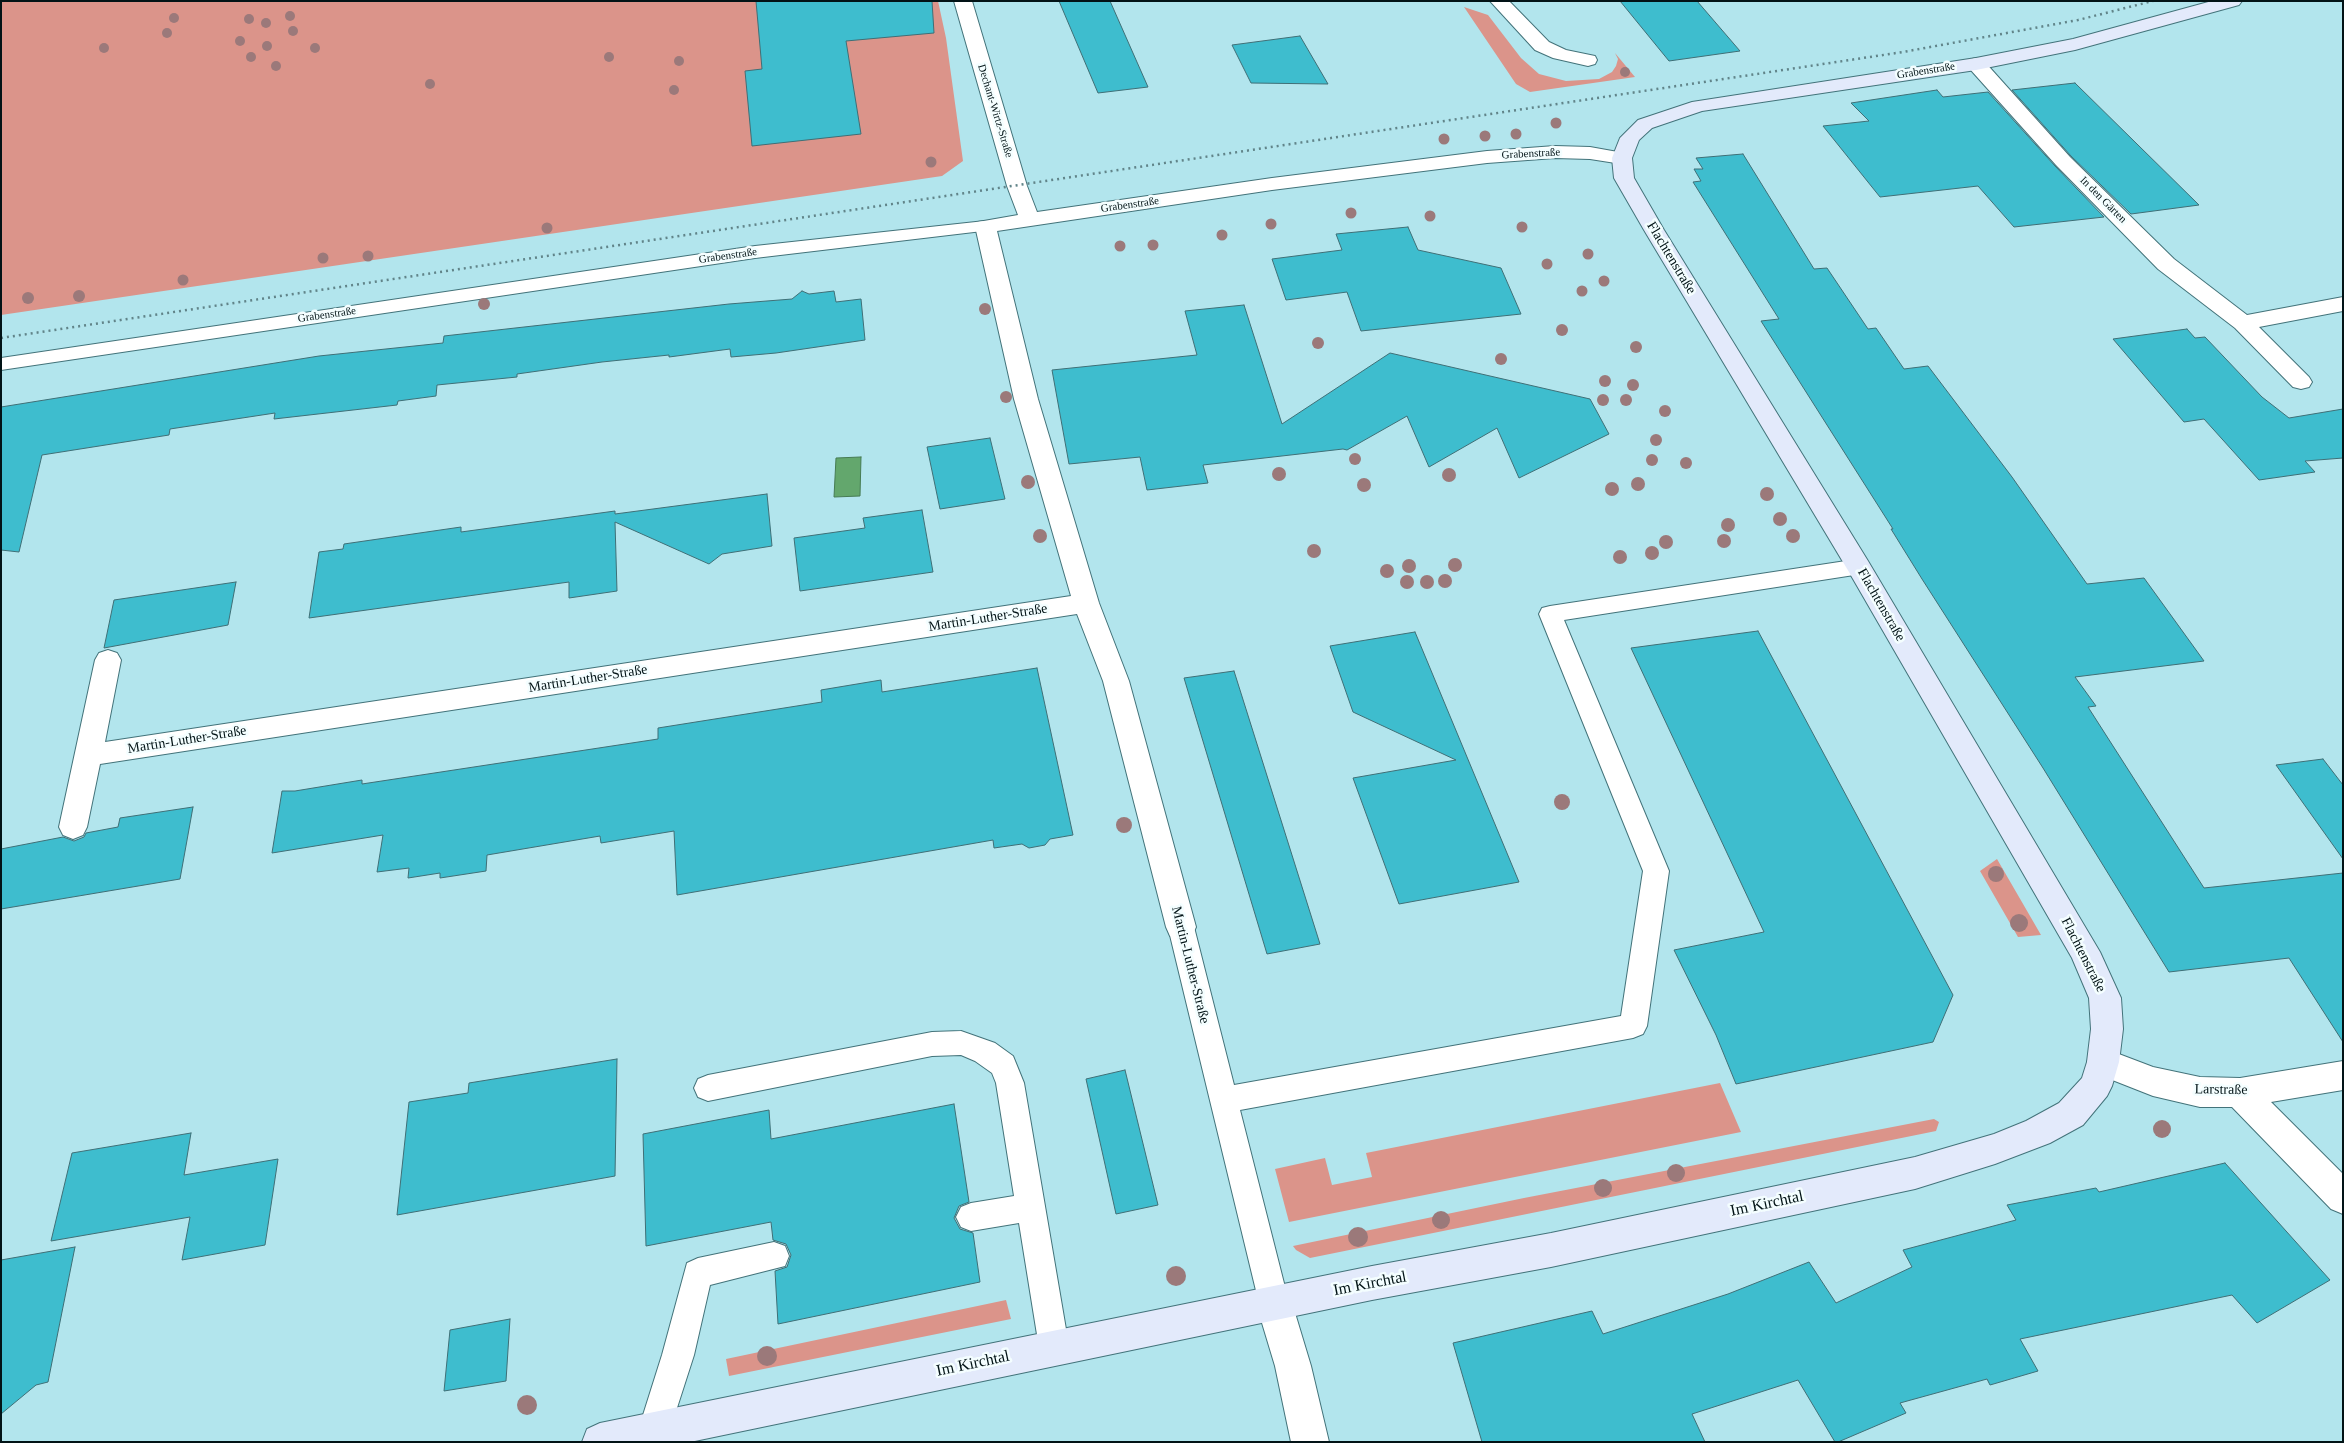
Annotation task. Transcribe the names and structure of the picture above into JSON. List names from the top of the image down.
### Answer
{
  "streets": {
    "street": [
      "Grabenstraße",
      "Dechant-Wirtz-Straße",
      "In den Gärten",
      "Flachtenstraße",
      "Martin-Luther-Straße",
      "Larstraße",
      "Im Kirchtal"
    ]
  },
  "crossings": [
    ["Grabenstraße", "Dechant-Wirtz-Straße"],
    ["Grabenstraße", "In den Gärten"],
    ["Grabenstraße", "Flachtenstraße"],
    ["Grabenstraße", "Martin-Luther-Straße"],
    ["Flachtenstraße", "Larstraße"],
    ["Flachtenstraße", "Im Kirchtal"],
    ["Martin-Luther-Straße", "Im Kirchtal"],
    ["Larstraße", "Im Kirchtal"]
  ]
}
